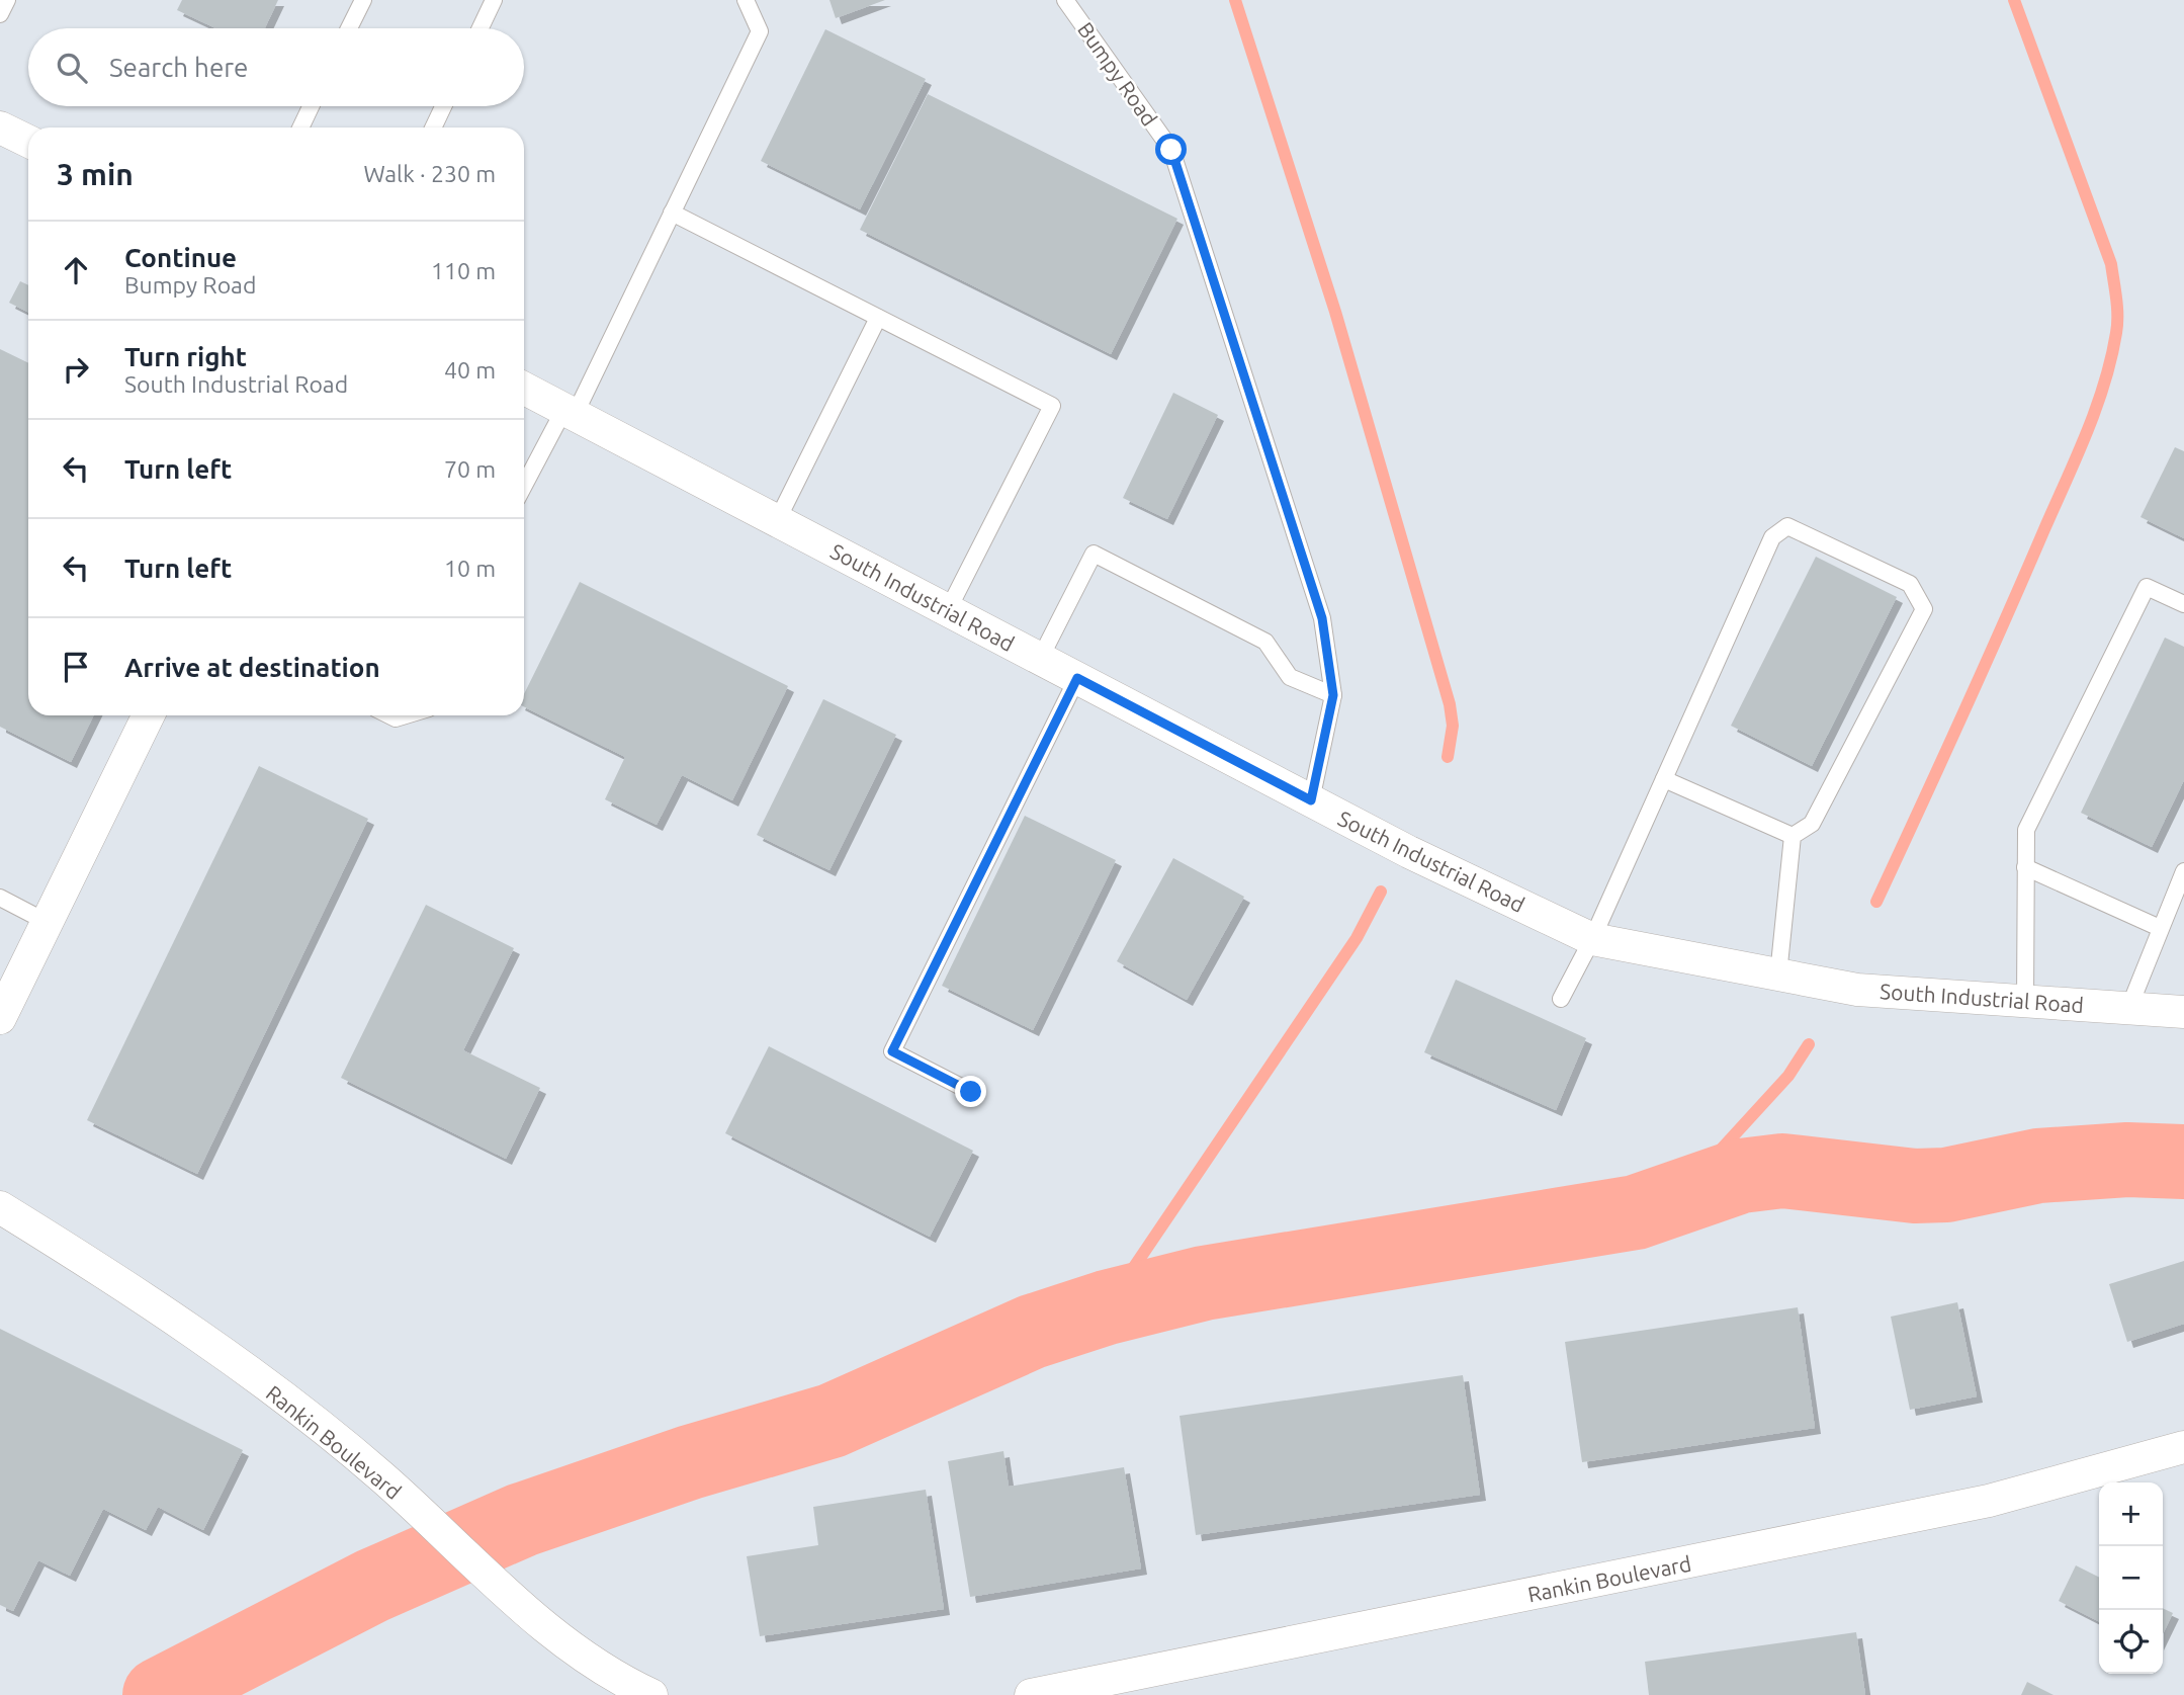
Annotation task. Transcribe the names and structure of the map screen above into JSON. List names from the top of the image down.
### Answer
{
  "streets": {
    "street": ["South Industrial Road", "Rankin Boulevard"],
    "lane": ["Bumpy Road"]
  },
  "crossings": [
    ["Bumpy Road", "South Industrial Road"]
  ],
  "page": {
    "search": "Search here",
    "heading": ["3 min", "Walk · 230 m"],
    "list": [
      ["Continue", "Bumpy Road", "110 m"],
      ["Turn right", "South Industrial Road", "40 m"],
      ["Turn left", "70 m"],
      ["Turn left", "10 m"],
      "Arrive at destination"
    ],
    "map_buttons": ["+", "−"]
  }
}
